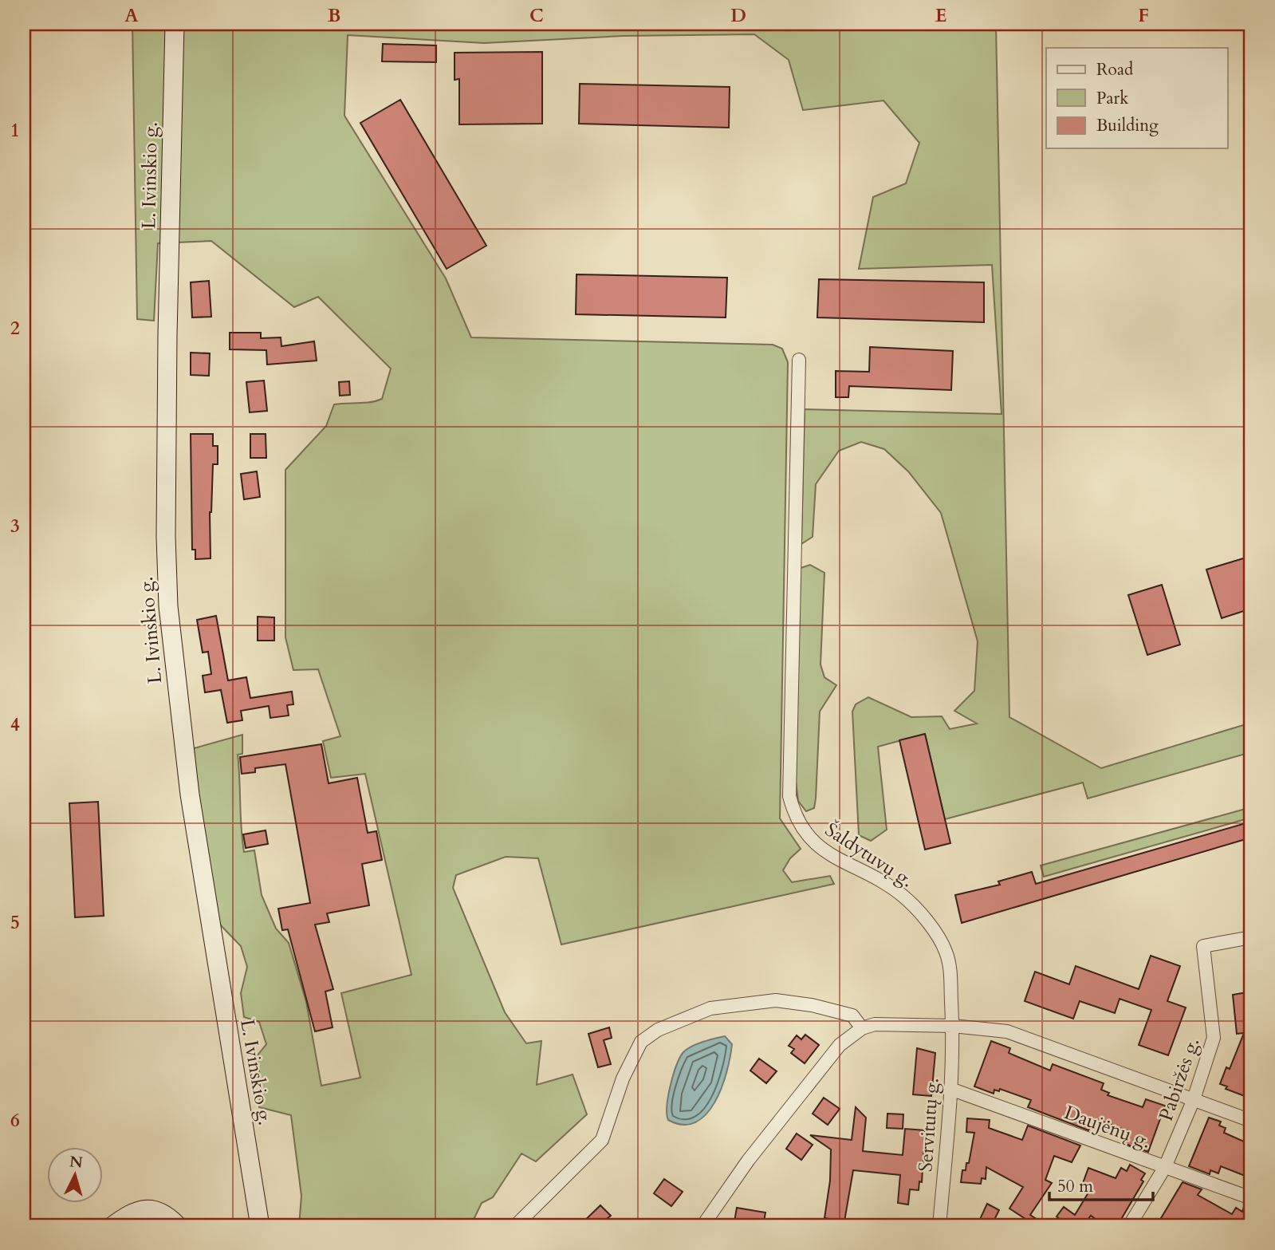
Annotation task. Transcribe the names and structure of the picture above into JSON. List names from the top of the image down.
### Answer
{
  "streets": {
    "street": [
      "L. Ivinskio g.",
      "Šaldytuvų g.",
      "Pabiržės g.",
      "Servitutų g.",
      "Daujėnų g."
    ]
  },
  "crossings": [
    ["Šaldytuvų g.", "Servitutų g."],
    ["Pabiržės g.", "Daujėnų g."],
    ["Servitutų g.", "Daujėnų g."]
  ],
  "legend": ["Road", "Park", "Building"],
  "scale_bar": "50 m",
  "north": "top",
  "grid": {
    "columns": [
      "A",
      "B",
      "C",
      "D",
      "E",
      "F"
    ],
    "rows": [
      "1",
      "2",
      "3",
      "4",
      "5",
      "6"
    ]
  }
}
